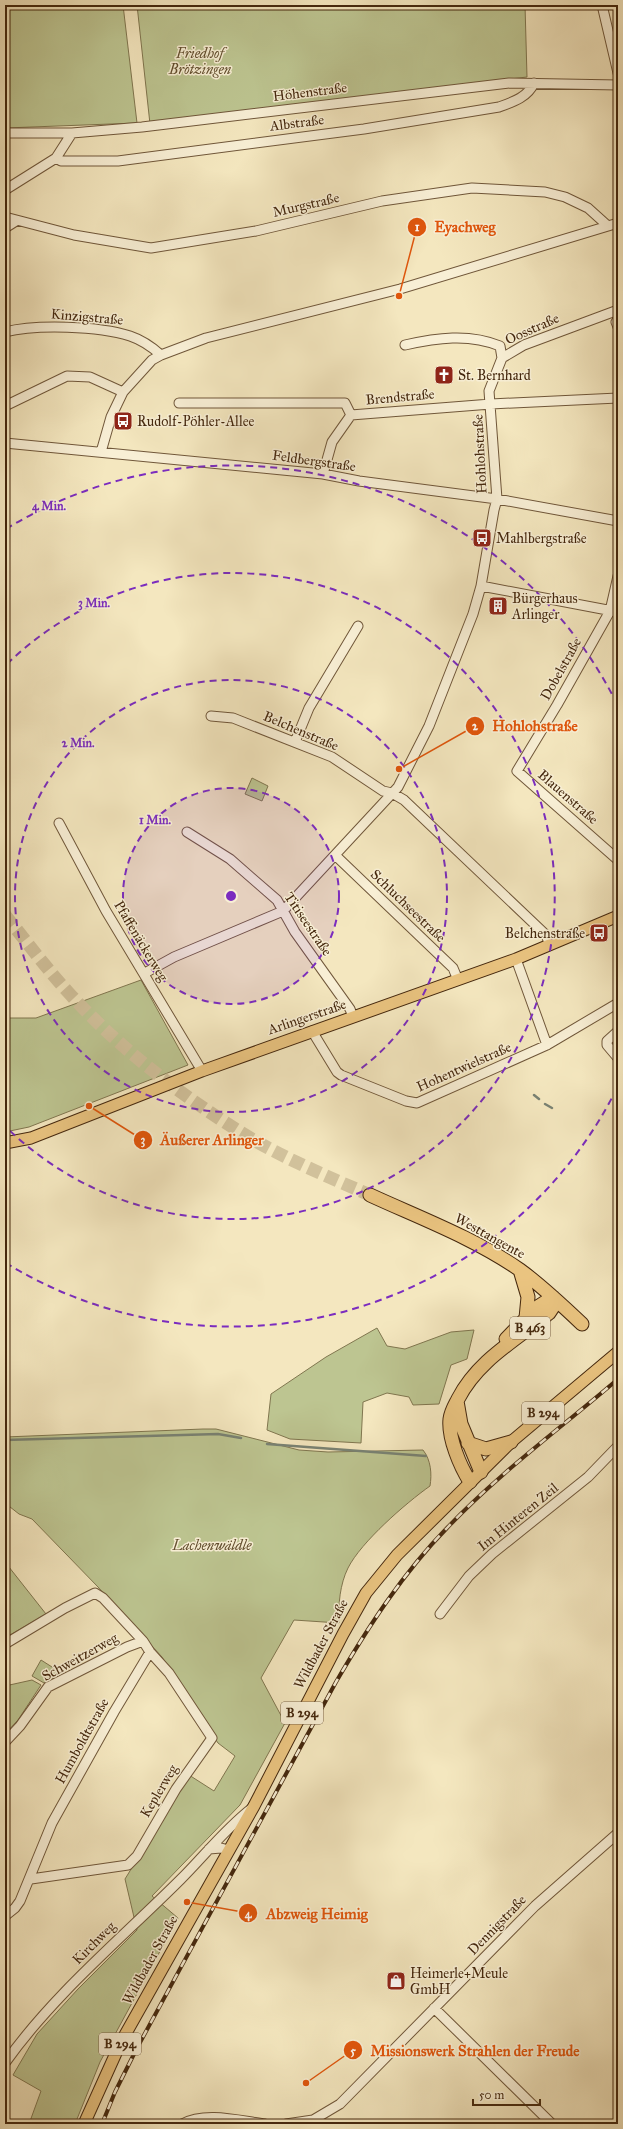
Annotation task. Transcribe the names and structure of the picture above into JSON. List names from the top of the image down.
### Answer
{
  "streets": {
    "highway": ["Westtangente", "B 463"],
    "main road": ["Arlingerstraße", "B 294", "Wildbader Straße"],
    "street": [
      "Höhenstraße",
      "Albstraße",
      "Murgstraße",
      "Kinzigstraße",
      "Oosstraße",
      "Brendstraße",
      "Hohlohstraße",
      "Feldbergstraße",
      "Dobelstraße",
      "Belchenstraße",
      "Blauenstraße",
      "Schluchseestraße",
      "Titiseestraße",
      "Pfaffenäckerweg",
      "Hohentwielstraße",
      "Im Hinteren Zeil",
      "Schweitzerweg",
      "Humboldtstraße",
      "Keplerweg",
      "Dennigstraße",
      "Kirchweg"
    ]
  },
  "crossings": [
    ["Höhenstraße", "Albstraße"],
    ["Oosstraße", "Brendstraße"],
    ["Oosstraße", "Hohlohstraße"],
    ["Brendstraße", "Hohlohstraße"],
    ["Brendstraße", "Feldbergstraße"],
    ["Hohlohstraße", "Feldbergstraße"],
    ["Hohlohstraße", "Belchenstraße"],
    ["Hohlohstraße", "Schluchseestraße"],
    ["Hohlohstraße", "Titiseestraße"],
    ["Hohlohstraße", "Pfaffenäckerweg"],
    ["Dobelstraße", "Blauenstraße"],
    ["Belchenstraße", "Arlingerstraße"],
    ["Schluchseestraße", "Arlingerstraße"],
    ["Titiseestraße", "Arlingerstraße"],
    ["Pfaffenäckerweg", "Arlingerstraße"],
    ["Arlingerstraße", "Hohentwielstraße"],
    ["Westtangente", "B 463"],
    ["B 463", "Wildbader Straße"],
    ["Wildbader Straße", "Kirchweg"],
    ["Humboldtstraße", "Keplerweg"]
  ],
  "parks": ["Friedhof Brötzingen", "Lachenwäldle"],
  "places": {
    "other": [
      "Eyachweg",
      "Hohlohstraße",
      "Äußerer Arlinger",
      "Abzweig Heimig",
      "Missionswerk Strahlen der Freude"
    ],
    "church": ["St. Bernhard"],
    "bus stop": ["Rudolf-Pöhler-Allee", "Mahlbergstraße", "Belchenstraße"],
    "building": ["Bürgerhaus Arlinger"],
    "shop": ["Heimerle+Meule GmbH"]
  },
  "scale_bar": "50 m",
  "rings": [
    "4 Min.",
    "3 Min.",
    "2 Min.",
    "1 Min."
  ]
}
